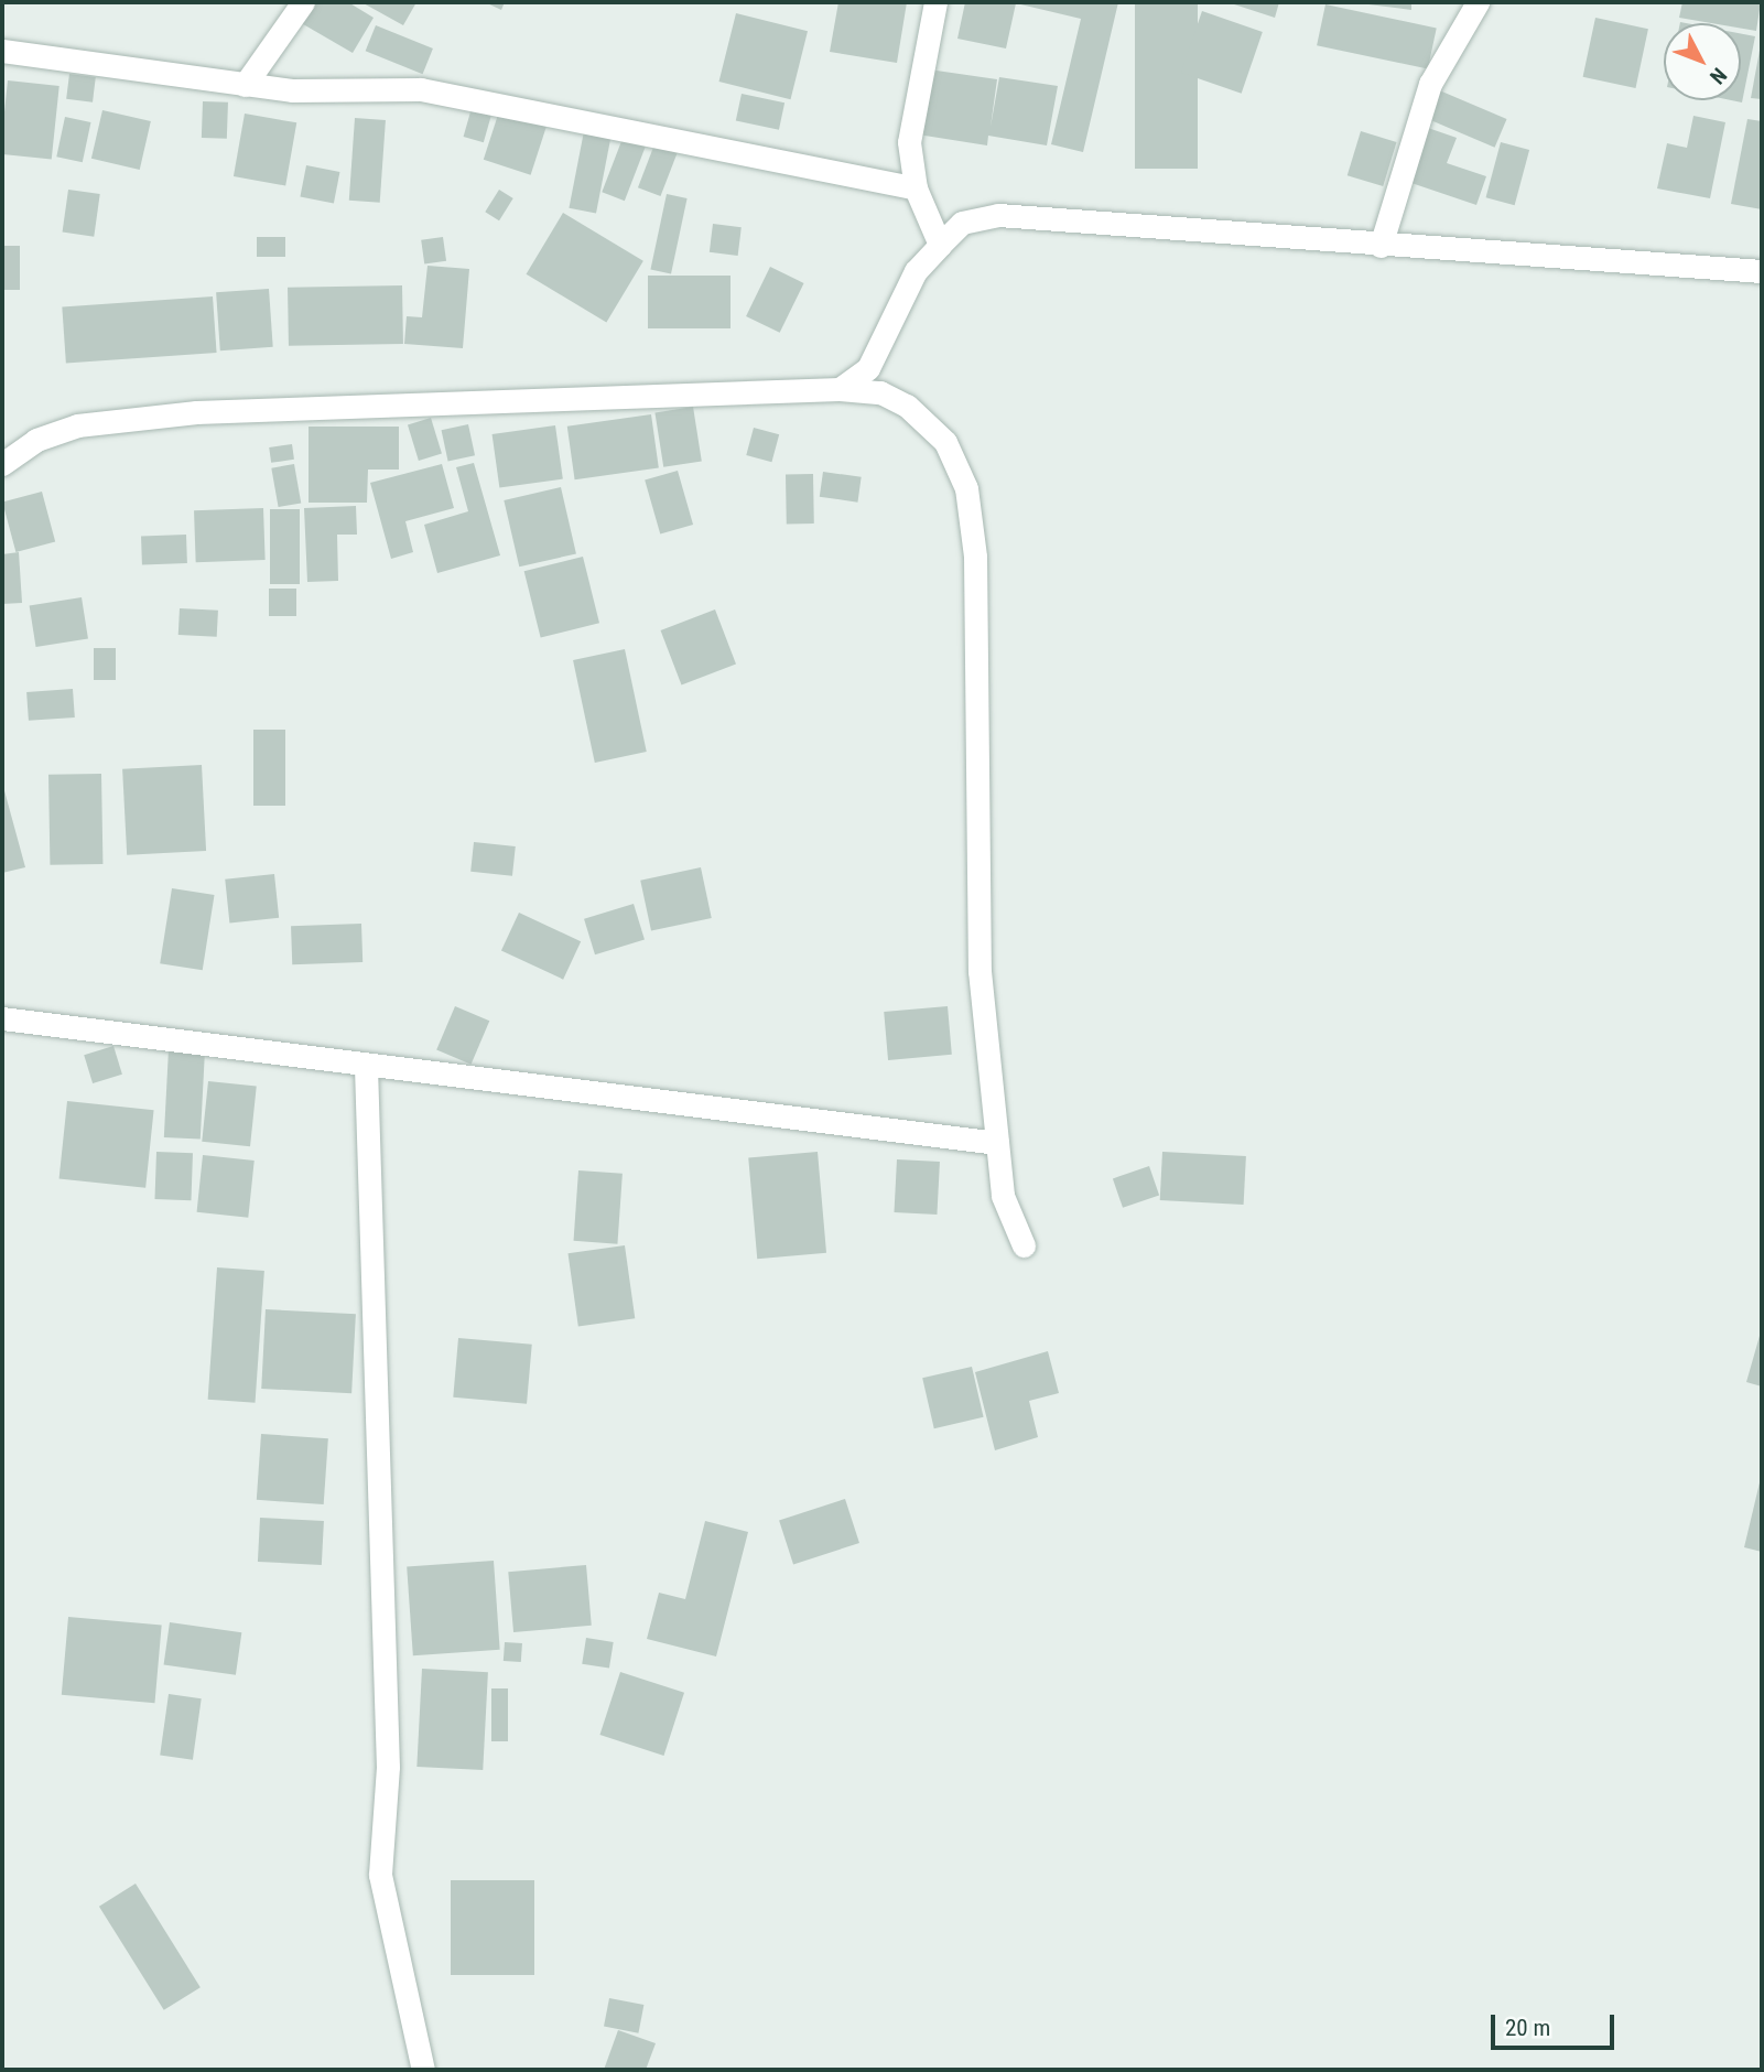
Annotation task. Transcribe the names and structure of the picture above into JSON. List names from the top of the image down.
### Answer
{
  "scale_bar": "20 m",
  "north": "bottom right"
}
